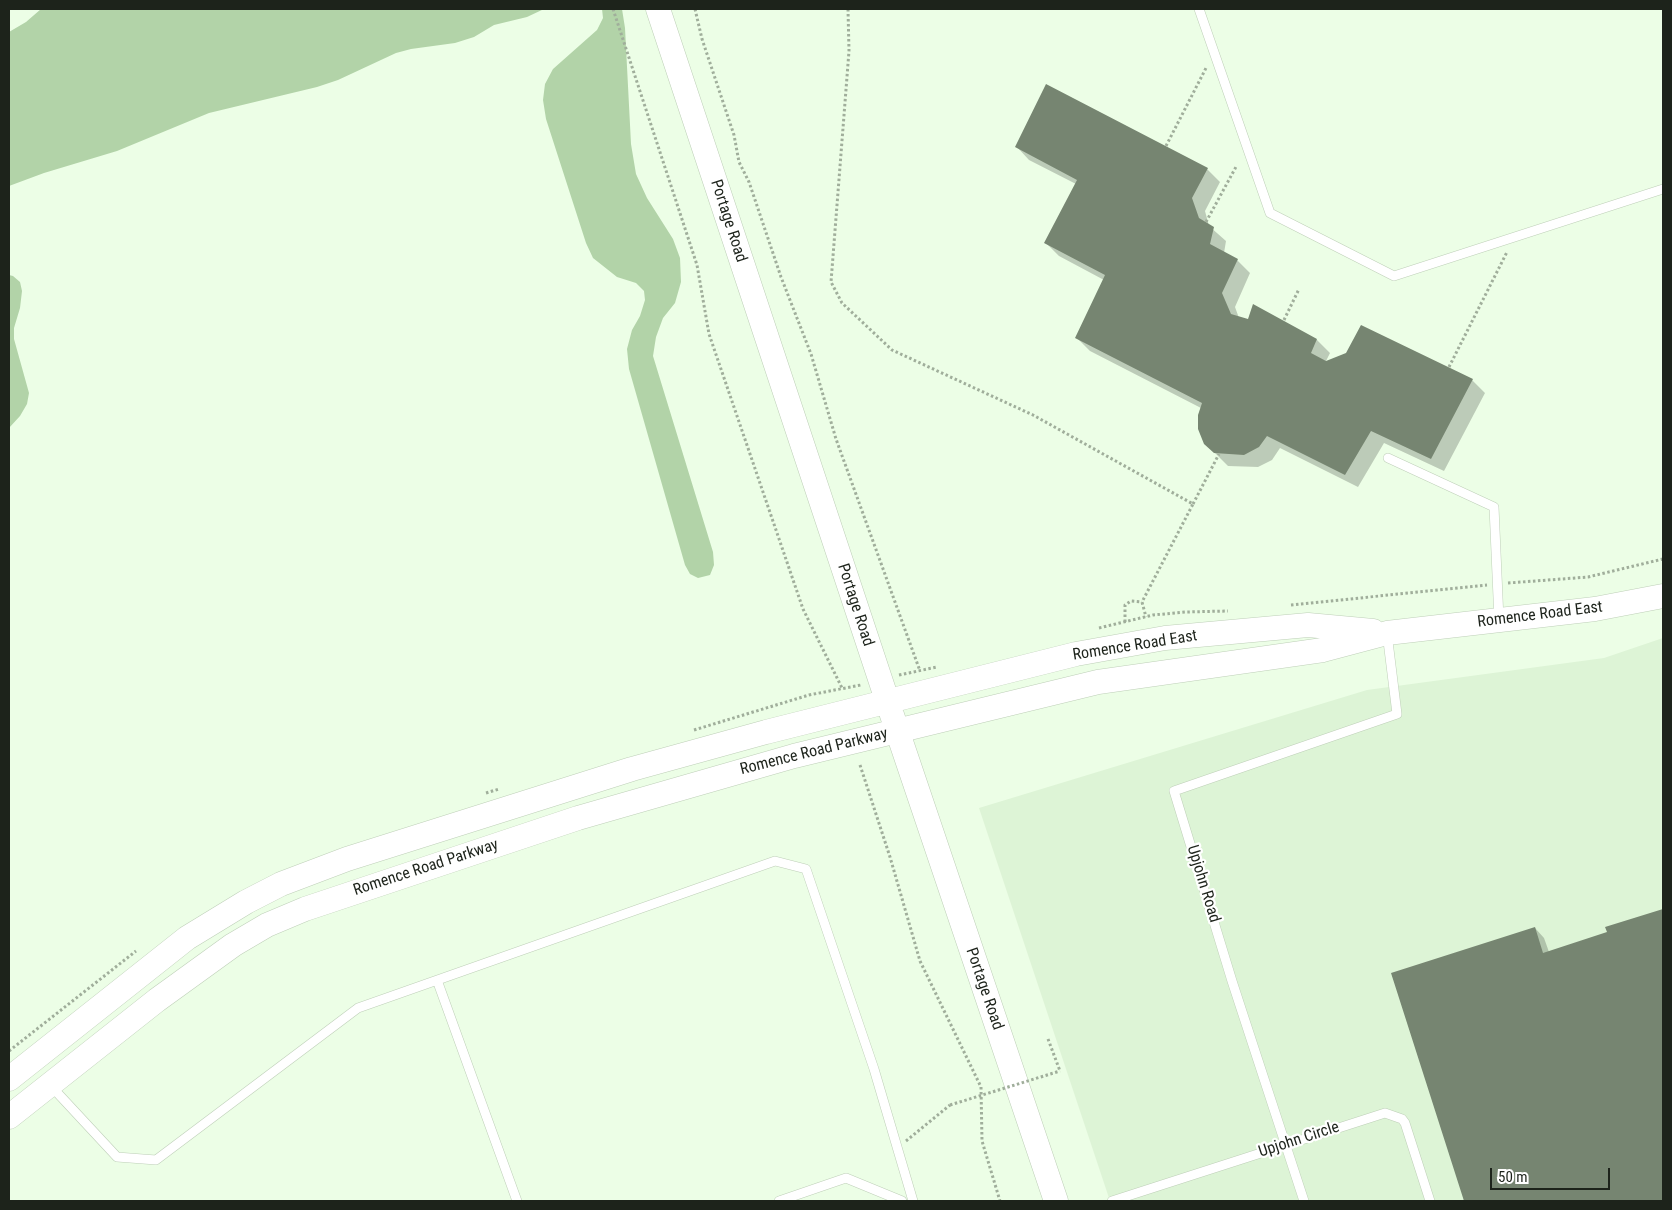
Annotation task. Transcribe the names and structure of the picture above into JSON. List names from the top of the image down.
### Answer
{
  "streets": {
    "street": ["Portage Road", "Romence Road East", "Romence Road Parkway"],
    "lane": ["Upjohn Road", "Upjohn Circle"]
  },
  "crossings": [
    ["Portage Road", "Romence Road East"],
    ["Portage Road", "Romence Road Parkway"],
    ["Romence Road East", "Romence Road Parkway"],
    ["Romence Road East", "Upjohn Road"],
    ["Upjohn Road", "Upjohn Circle"]
  ],
  "scale_bar": "50 m"
}
